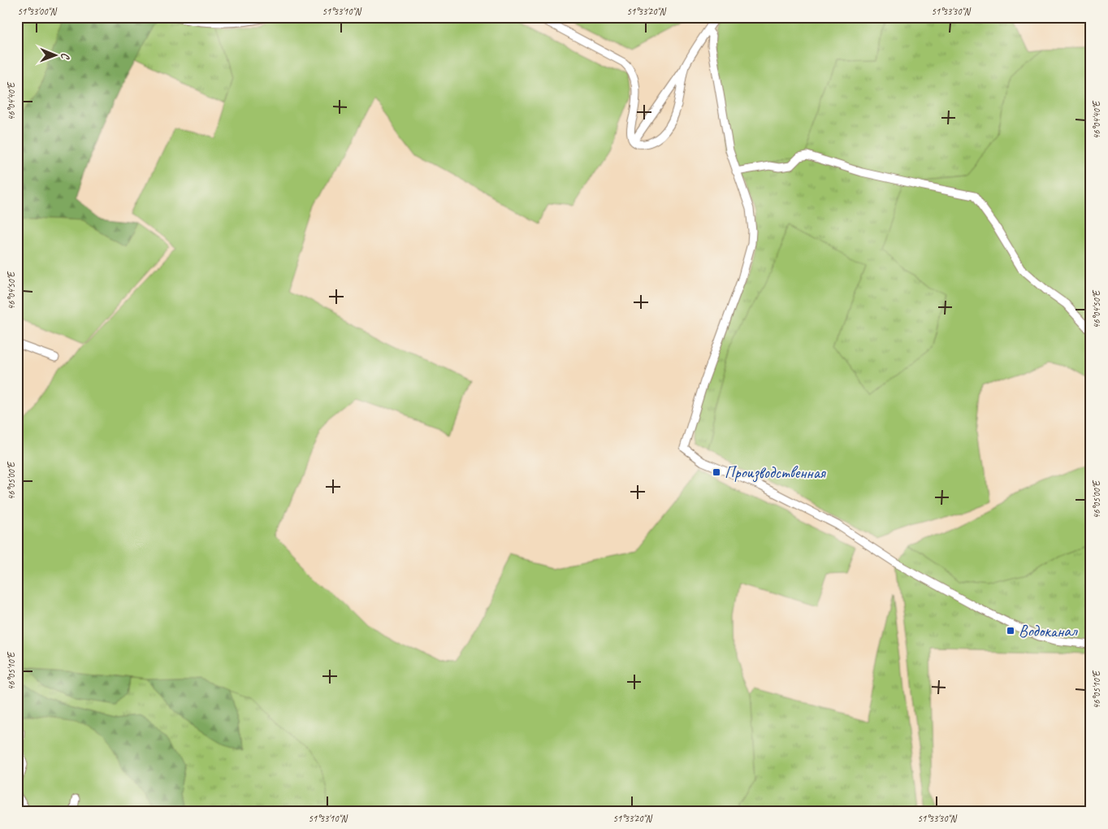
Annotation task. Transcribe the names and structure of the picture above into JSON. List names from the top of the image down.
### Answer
{
  "places": {
    "transit": ["Производственная", "Водоканал"]
  },
  "north": "right",
  "coordinates": [
    "51°33'00\"N",
    "51°33'10\"N",
    "51°33'20\"N",
    "51°33'30\"N",
    "46°04'40\"E",
    "46°04'50\"E",
    "46°05'00\"E",
    "46°05'10\"E"
  ]
}
